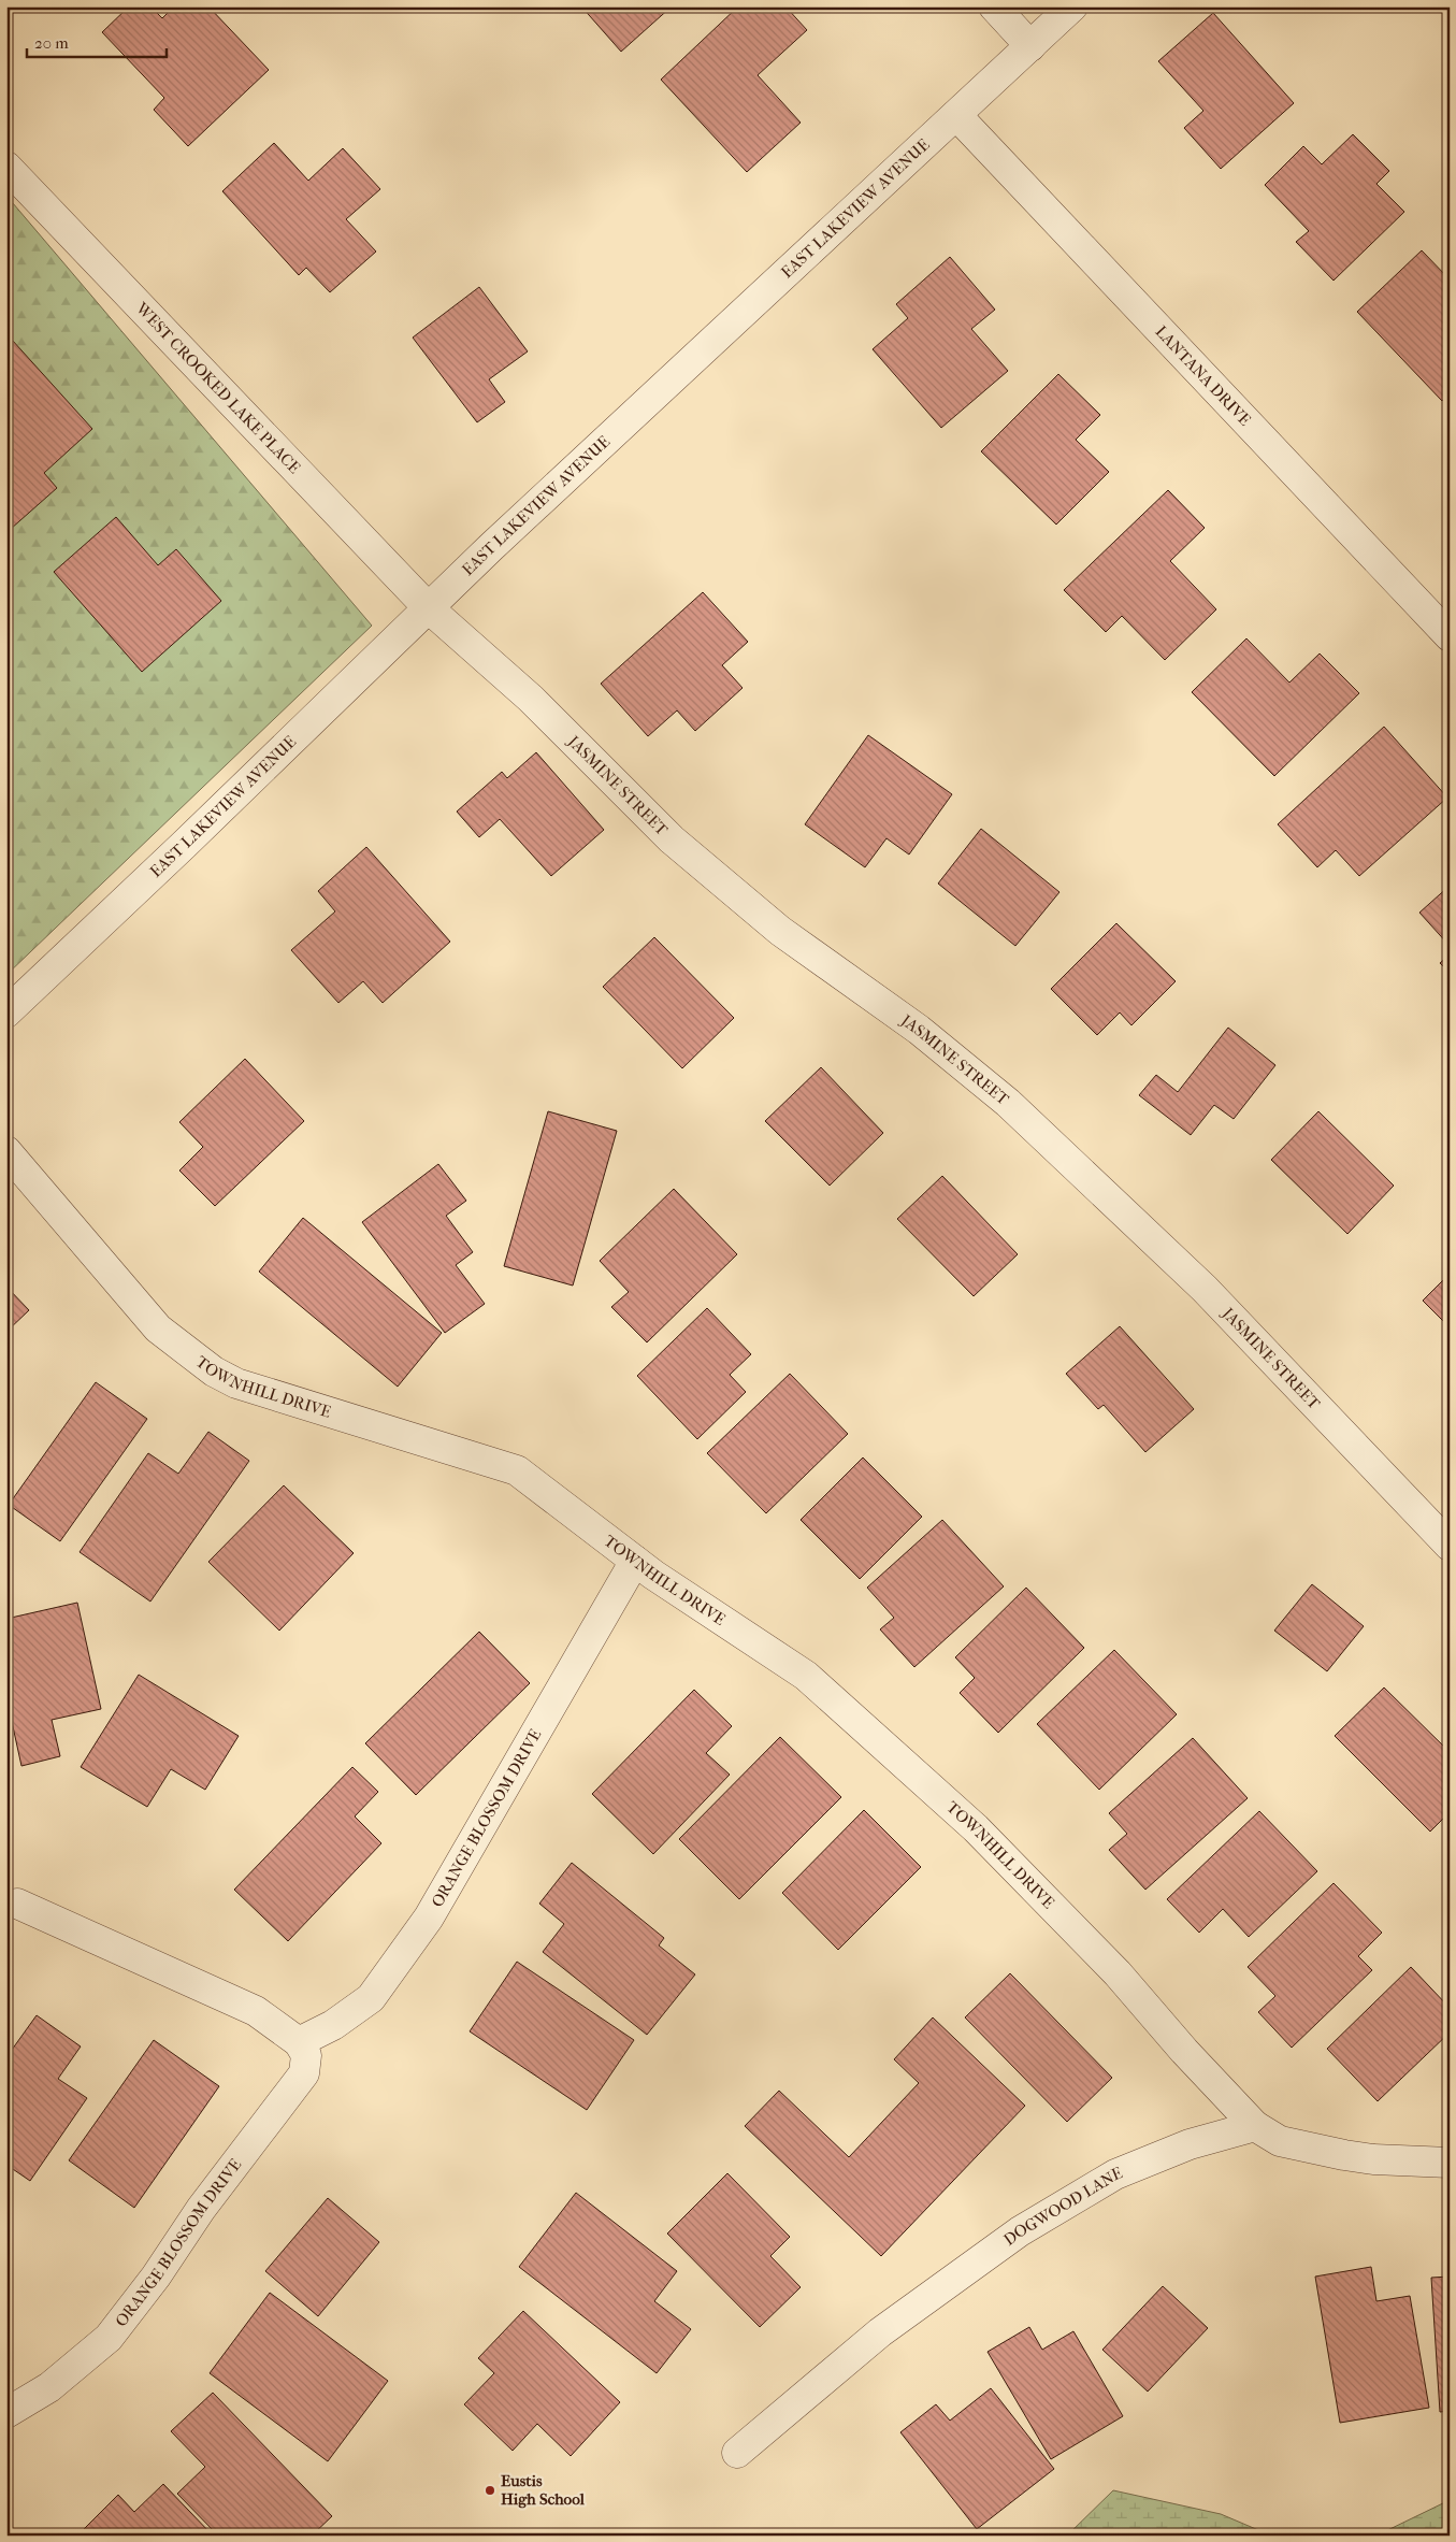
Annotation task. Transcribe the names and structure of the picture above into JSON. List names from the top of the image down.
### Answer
{
  "streets": {
    "street": [
      "EAST LAKEVIEW AVENUE",
      "LANTANA DRIVE",
      "WEST CROOKED LAKE PLACE",
      "JASMINE STREET",
      "TOWNHILL DRIVE",
      "ORANGE BLOSSOM DRIVE",
      "DOGWOOD LANE"
    ]
  },
  "crossings": [
    ["EAST LAKEVIEW AVENUE", "LANTANA DRIVE"],
    ["EAST LAKEVIEW AVENUE", "WEST CROOKED LAKE PLACE"],
    ["EAST LAKEVIEW AVENUE", "JASMINE STREET"],
    ["WEST CROOKED LAKE PLACE", "JASMINE STREET"],
    ["TOWNHILL DRIVE", "ORANGE BLOSSOM DRIVE"],
    ["TOWNHILL DRIVE", "DOGWOOD LANE"]
  ],
  "places": ["Eustis High School"],
  "scale_bar": "20 m"
}
